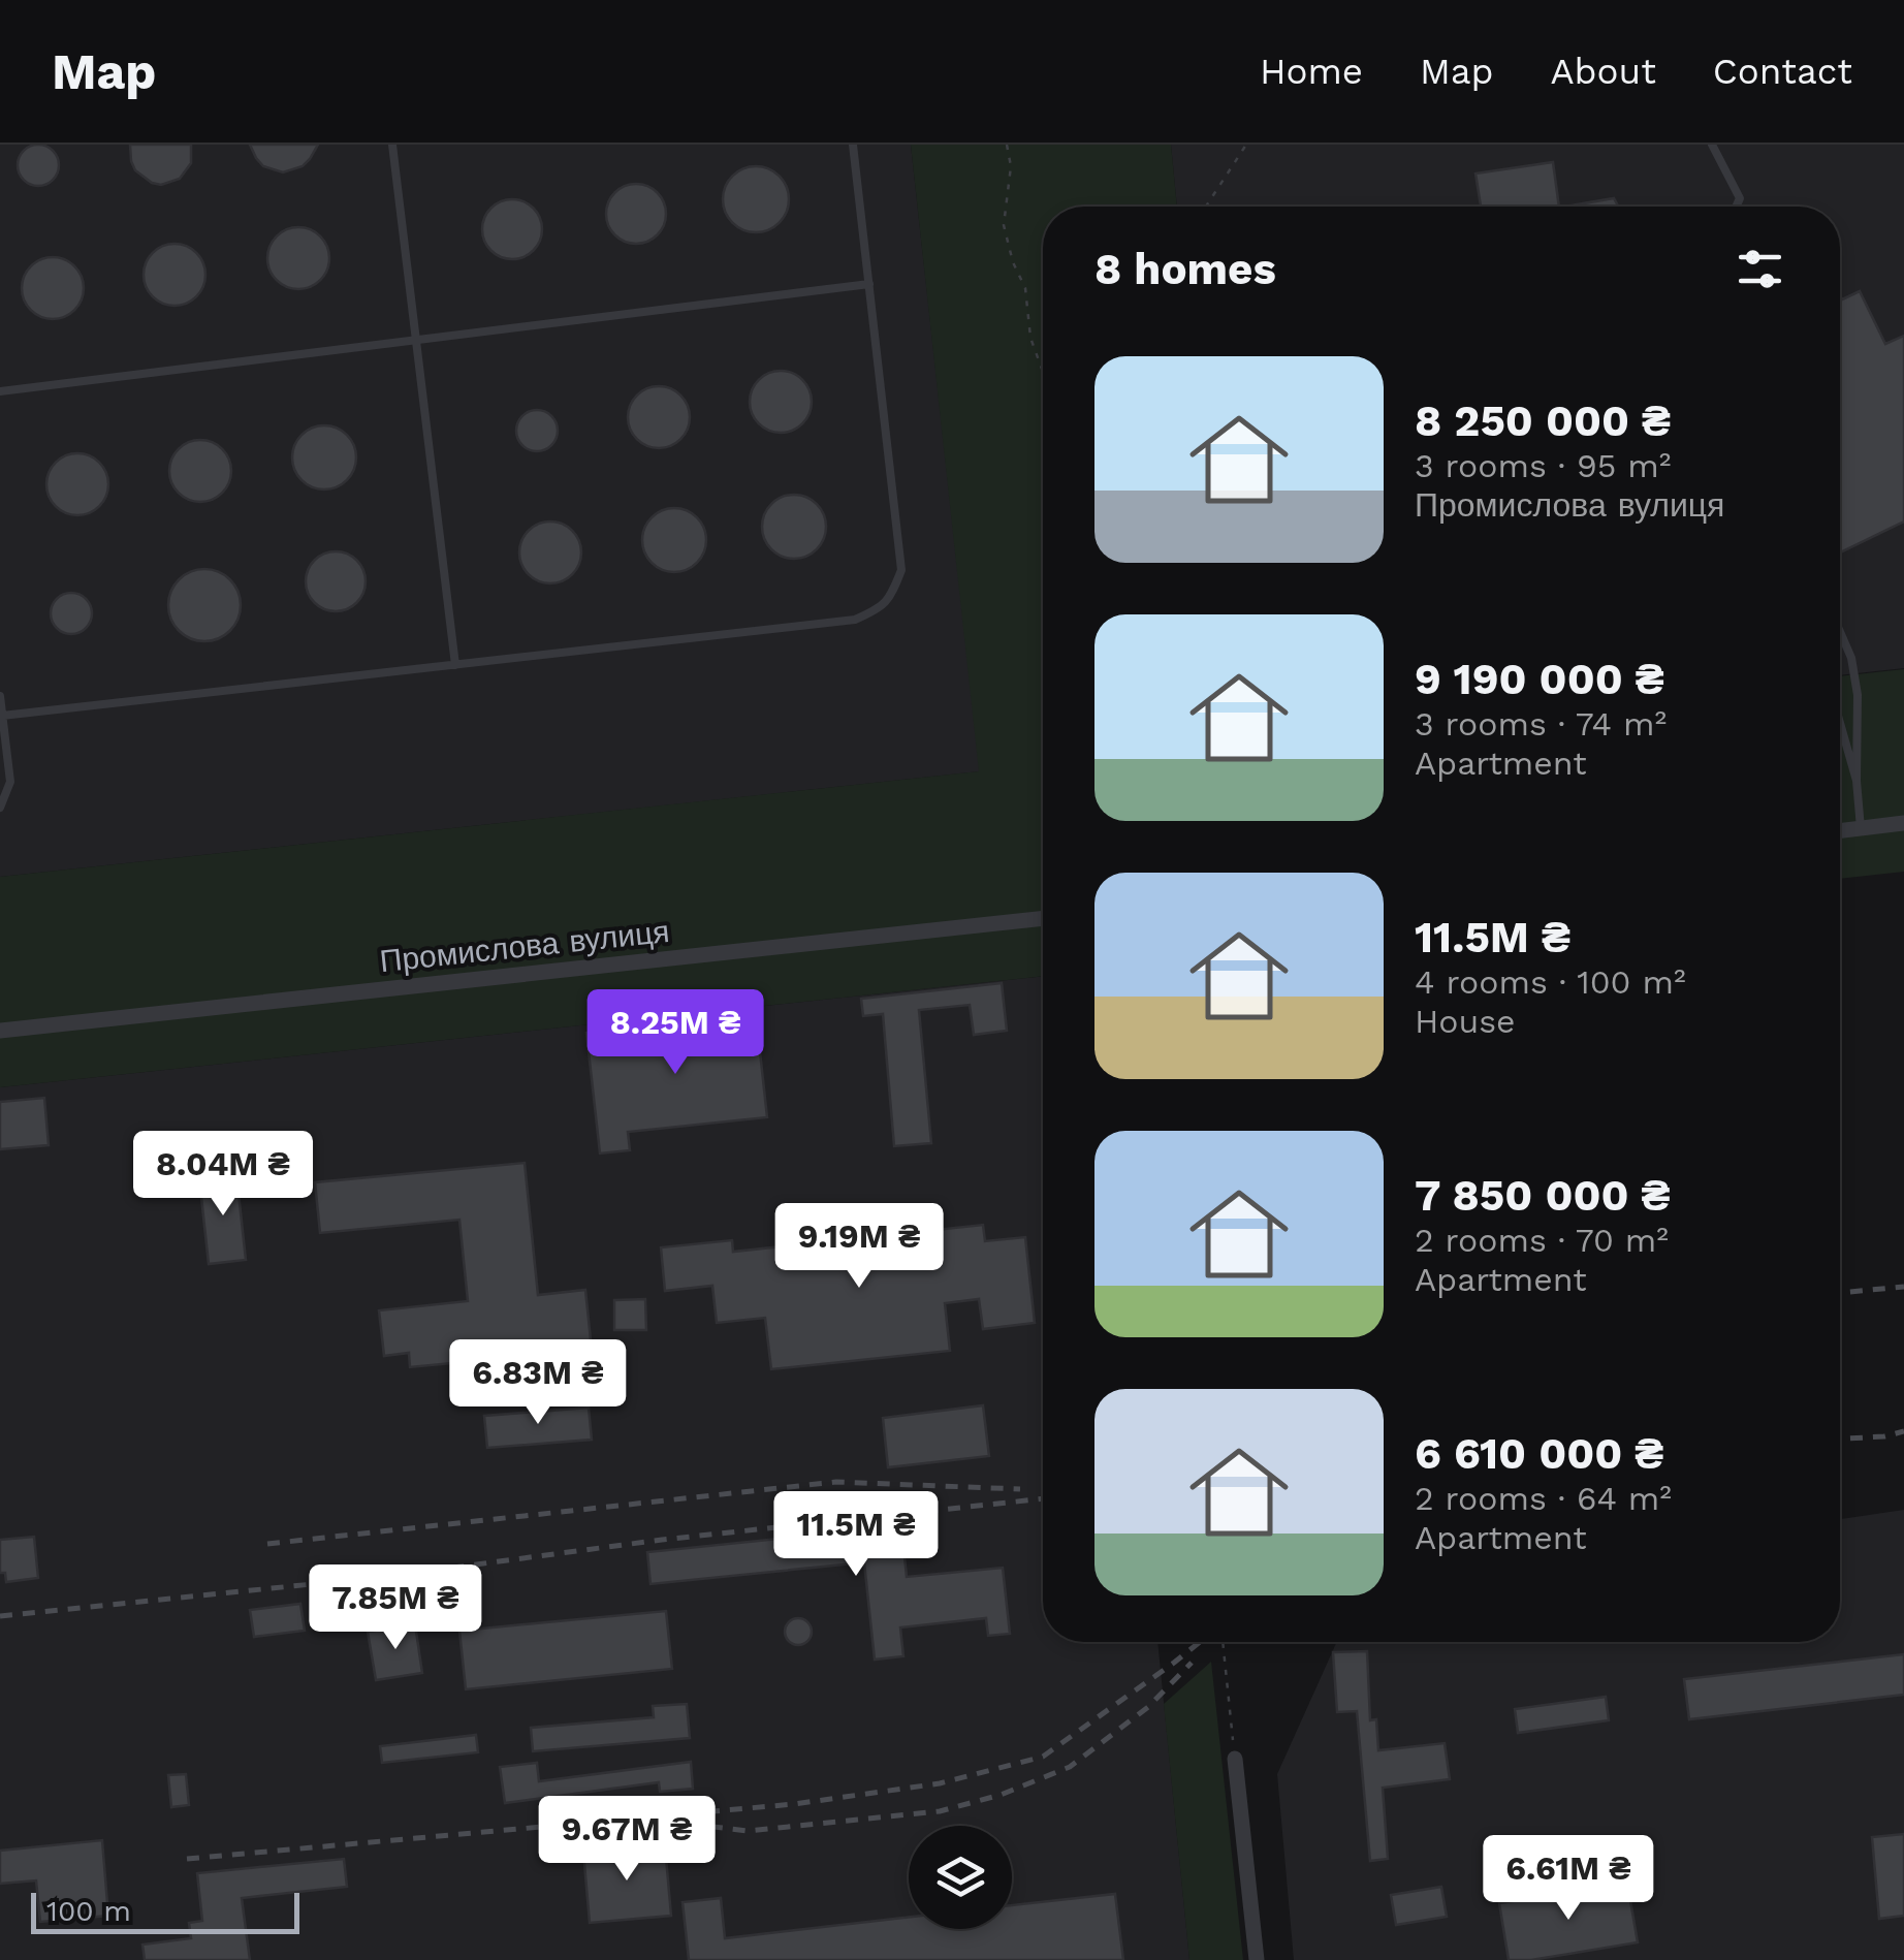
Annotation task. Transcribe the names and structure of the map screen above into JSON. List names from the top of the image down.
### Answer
{
  "streets": {
    "street": ["Промислова вулиця"]
  },
  "scale_bar": "100 m",
  "page": {
    "header": "Map",
    "nav": [
      "Home",
      "Map",
      "About",
      "Contact"
    ],
    "heading": "8 homes",
    "list": [
      {
        "name": "8 250 000 ₴",
        "note": "3 rooms · 95 m² · Промислова вулиця"
      },
      {
        "name": "9 190 000 ₴",
        "note": "3 rooms · 74 m² · Apartment"
      },
      {
        "name": "11.5M ₴",
        "note": "4 rooms · 100 m² · House"
      },
      {
        "name": "7 850 000 ₴",
        "note": "2 rooms · 70 m² · Apartment"
      },
      {
        "name": "6 610 000 ₴",
        "note": "2 rooms · 64 m² · Apartment"
      }
    ],
    "price": [
      "8.25M ₴",
      "8.04M ₴",
      "9.19M ₴",
      "6.83M ₴",
      "11.5M ₴",
      "7.85M ₴",
      "9.67M ₴",
      "6.61M ₴"
    ],
    "scale": "100 m"
  }
}
